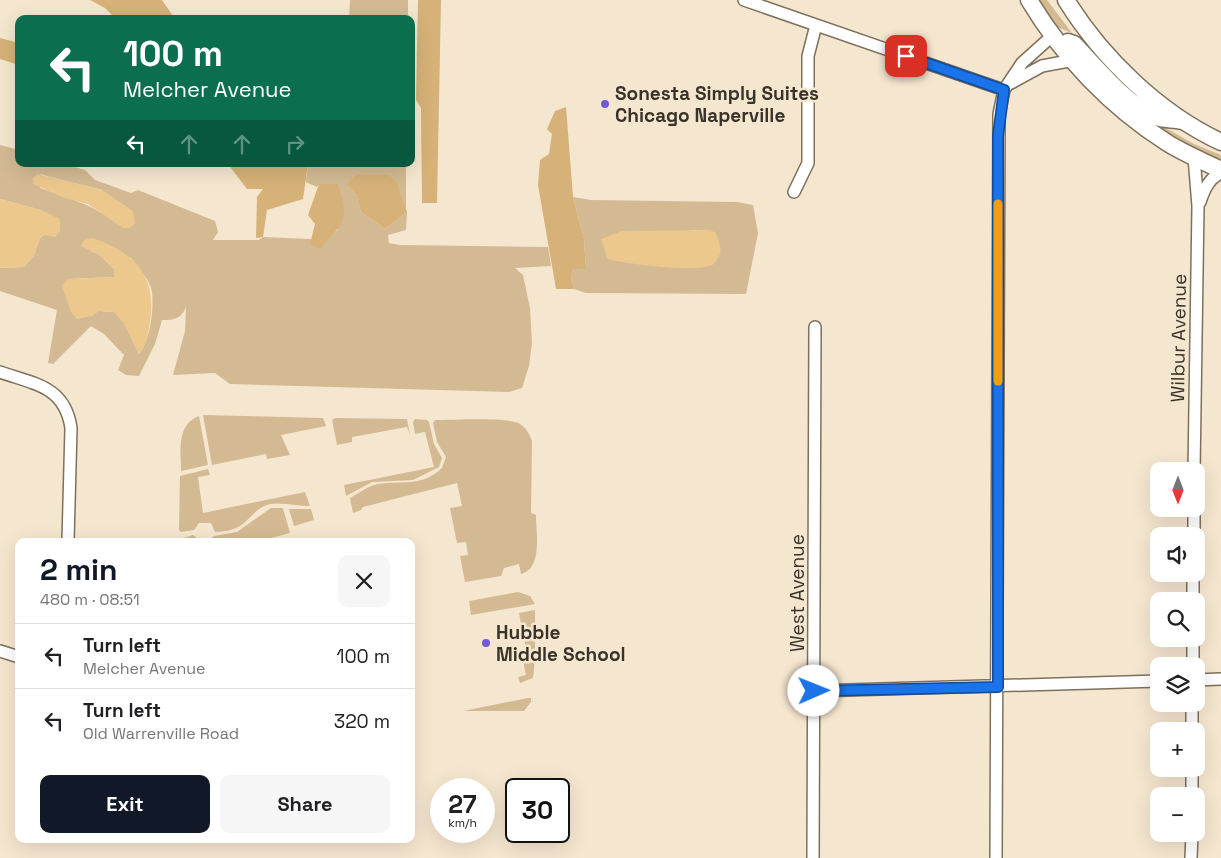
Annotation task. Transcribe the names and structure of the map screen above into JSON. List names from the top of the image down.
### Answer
{
  "streets": {
    "street": ["Wilbur Avenue", "West Avenue"]
  },
  "places": ["Sonesta Simply Suites Chicago Naperville", "Hubble Middle School"],
  "north": "bottom",
  "page": {
    "turn": ["100 m", "Melcher Avenue"],
    "map_buttons": ["+", "−"],
    "heading": ["2 min", "480 m · 08:51"],
    "list": [
      {
        "name": "Turn left",
        "note": "Melcher Avenue",
        "value": "100 m"
      },
      {
        "name": "Turn left",
        "note": "Old Warrenville Road",
        "value": "320 m"
      }
    ],
    "buttons": ["Exit", "Share"],
    "speed": "27 km/h",
    "limit": "30"
  }
}
